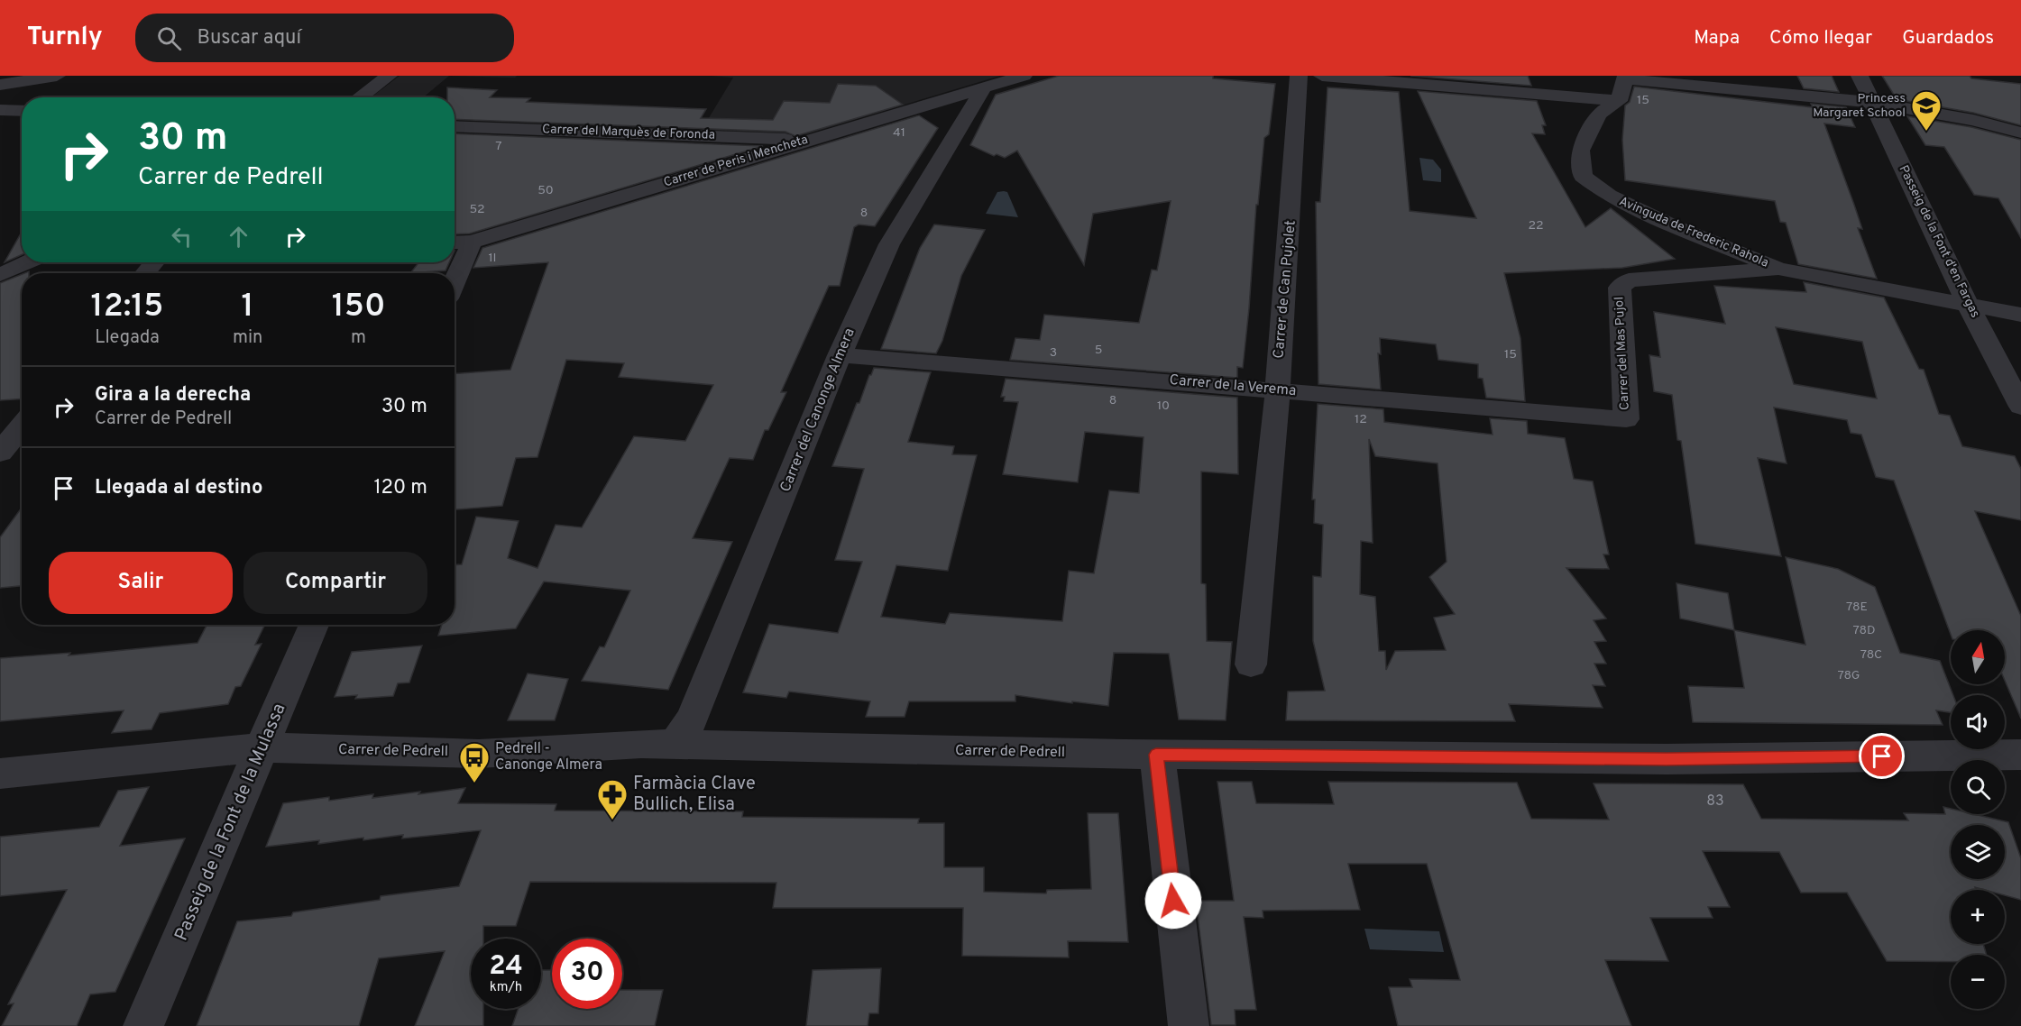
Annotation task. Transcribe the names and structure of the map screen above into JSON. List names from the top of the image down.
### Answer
{
  "streets": {
    "street": [
      "Carrer del Marquès de Foronda",
      "Carrer de Peris i Mencheta",
      "Avinguda de Frederic Rahola",
      "Passeig de la Font d'en Fargas",
      "Carrer de Can Pujolet",
      "Carrer del Mas Pujol",
      "Carrer de la Verema",
      "Carrer del Canonge Almera",
      "Carrer de Pedrell",
      "Passeig de la Font de la Mulassa"
    ]
  },
  "crossings": [
    ["Carrer del Marquès de Foronda", "Carrer de Peris i Mencheta"],
    ["Carrer de Peris i Mencheta", "Carrer del Canonge Almera"],
    ["Avinguda de Frederic Rahola", "Passeig de la Font d'en Fargas"],
    ["Avinguda de Frederic Rahola", "Carrer del Mas Pujol"],
    ["Carrer de Can Pujolet", "Carrer de la Verema"],
    ["Carrer del Mas Pujol", "Carrer de la Verema"],
    ["Carrer de la Verema", "Carrer del Canonge Almera"],
    ["Carrer del Canonge Almera", "Carrer de Pedrell"],
    ["Carrer de Pedrell", "Passeig de la Font de la Mulassa"]
  ],
  "places": {
    "school or university": ["Princess Margaret School"],
    "bus stop": ["Pedrell - Canonge Almera"],
    "pharmacy": ["Farmàcia Clave Bullich, Elisa"]
  },
  "house_numbers": [
    "15",
    "41",
    "7",
    "50",
    "52",
    "8",
    "22",
    "1I",
    "5",
    "3",
    "15",
    "8",
    "10",
    "12",
    "78E",
    "78D",
    "78C",
    "78G",
    "83"
  ],
  "north": "top",
  "page": {
    "header": "Turnly",
    "search": "Buscar aquí",
    "nav": ["Mapa", "Cómo llegar", "Guardados"],
    "turn": ["30 m", "Carrer de Pedrell"],
    "eta": [
      "12:15",
      "Llegada",
      "1",
      "min",
      "150",
      "m"
    ],
    "list": [
      {
        "name": "Gira a la derecha",
        "note": "Carrer de Pedrell",
        "value": "30 m"
      },
      {
        "name": "Llegada al destino",
        "value": "120 m"
      }
    ],
    "buttons": ["Salir", "Compartir"],
    "map_buttons": ["+", "−"],
    "speed": "24 km/h",
    "limit": "30"
  }
}
